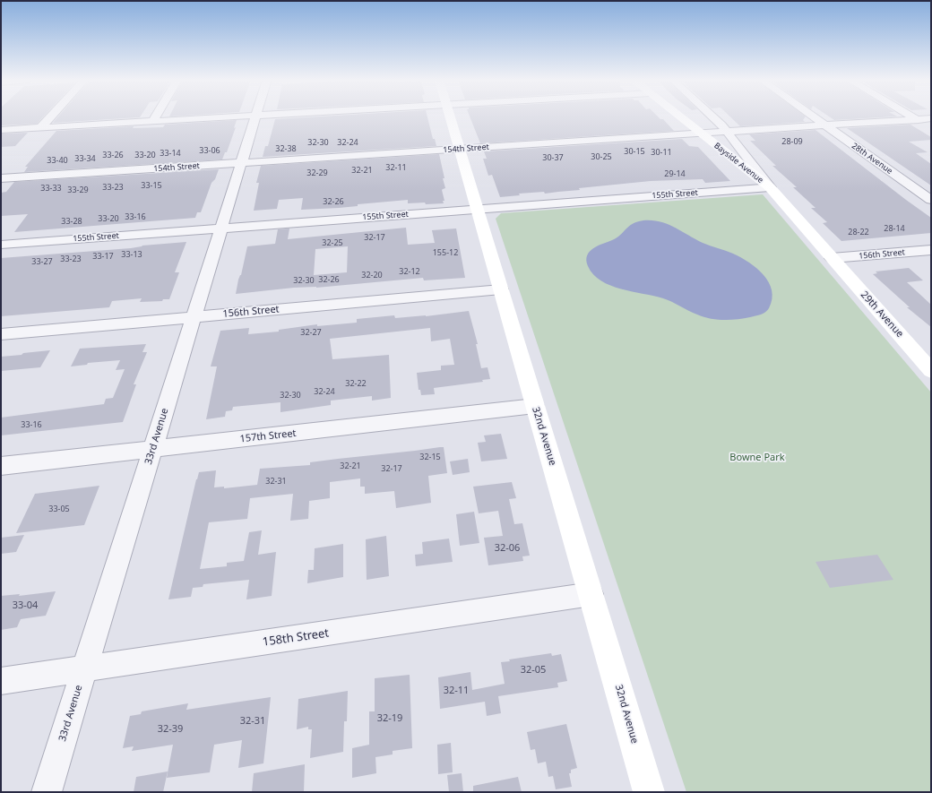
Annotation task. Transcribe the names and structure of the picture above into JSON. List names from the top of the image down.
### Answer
{
  "streets": {
    "street": [
      "154th Street",
      "28th Avenue",
      "Bayside Avenue",
      "155th Street",
      "156th Street",
      "29th Avenue",
      "33rd Avenue",
      "157th Street",
      "32nd Avenue",
      "158th Street"
    ]
  },
  "crossings": [
    ["154th Street", "28th Avenue"],
    ["154th Street", "Bayside Avenue"],
    ["154th Street", "33rd Avenue"],
    ["154th Street", "32nd Avenue"],
    ["Bayside Avenue", "155th Street"],
    ["Bayside Avenue", "156th Street"],
    ["Bayside Avenue", "29th Avenue"],
    ["155th Street", "33rd Avenue"],
    ["155th Street", "32nd Avenue"],
    ["156th Street", "29th Avenue"],
    ["156th Street", "33rd Avenue"],
    ["156th Street", "32nd Avenue"],
    ["33rd Avenue", "157th Street"],
    ["33rd Avenue", "158th Street"],
    ["157th Street", "32nd Avenue"],
    ["32nd Avenue", "158th Street"]
  ],
  "parks": ["Bowne Park"],
  "house_numbers": [
    "28-09",
    "32-30",
    "32-24",
    "32-38",
    "33-06",
    "30-15",
    "30-11",
    "33-14",
    "33-26",
    "33-20",
    "30-25",
    "30-37",
    "33-34",
    "33-40",
    "32-11",
    "32-21",
    "32-29",
    "29-14",
    "33-15",
    "33-23",
    "33-33",
    "33-29",
    "32-26",
    "33-16",
    "33-20",
    "33-28",
    "28-14",
    "28-22",
    "32-17",
    "32-25",
    "155-12",
    "33-13",
    "33-17",
    "33-23",
    "33-27",
    "32-12",
    "32-20",
    "32-26",
    "32-30",
    "32-27",
    "32-22",
    "32-24",
    "32-30",
    "33-16",
    "32-15",
    "32-21",
    "32-17",
    "32-31",
    "33-05",
    "32-06",
    "33-04",
    "32-05",
    "32-11",
    "32-19",
    "32-31",
    "32-39"
  ]
}
